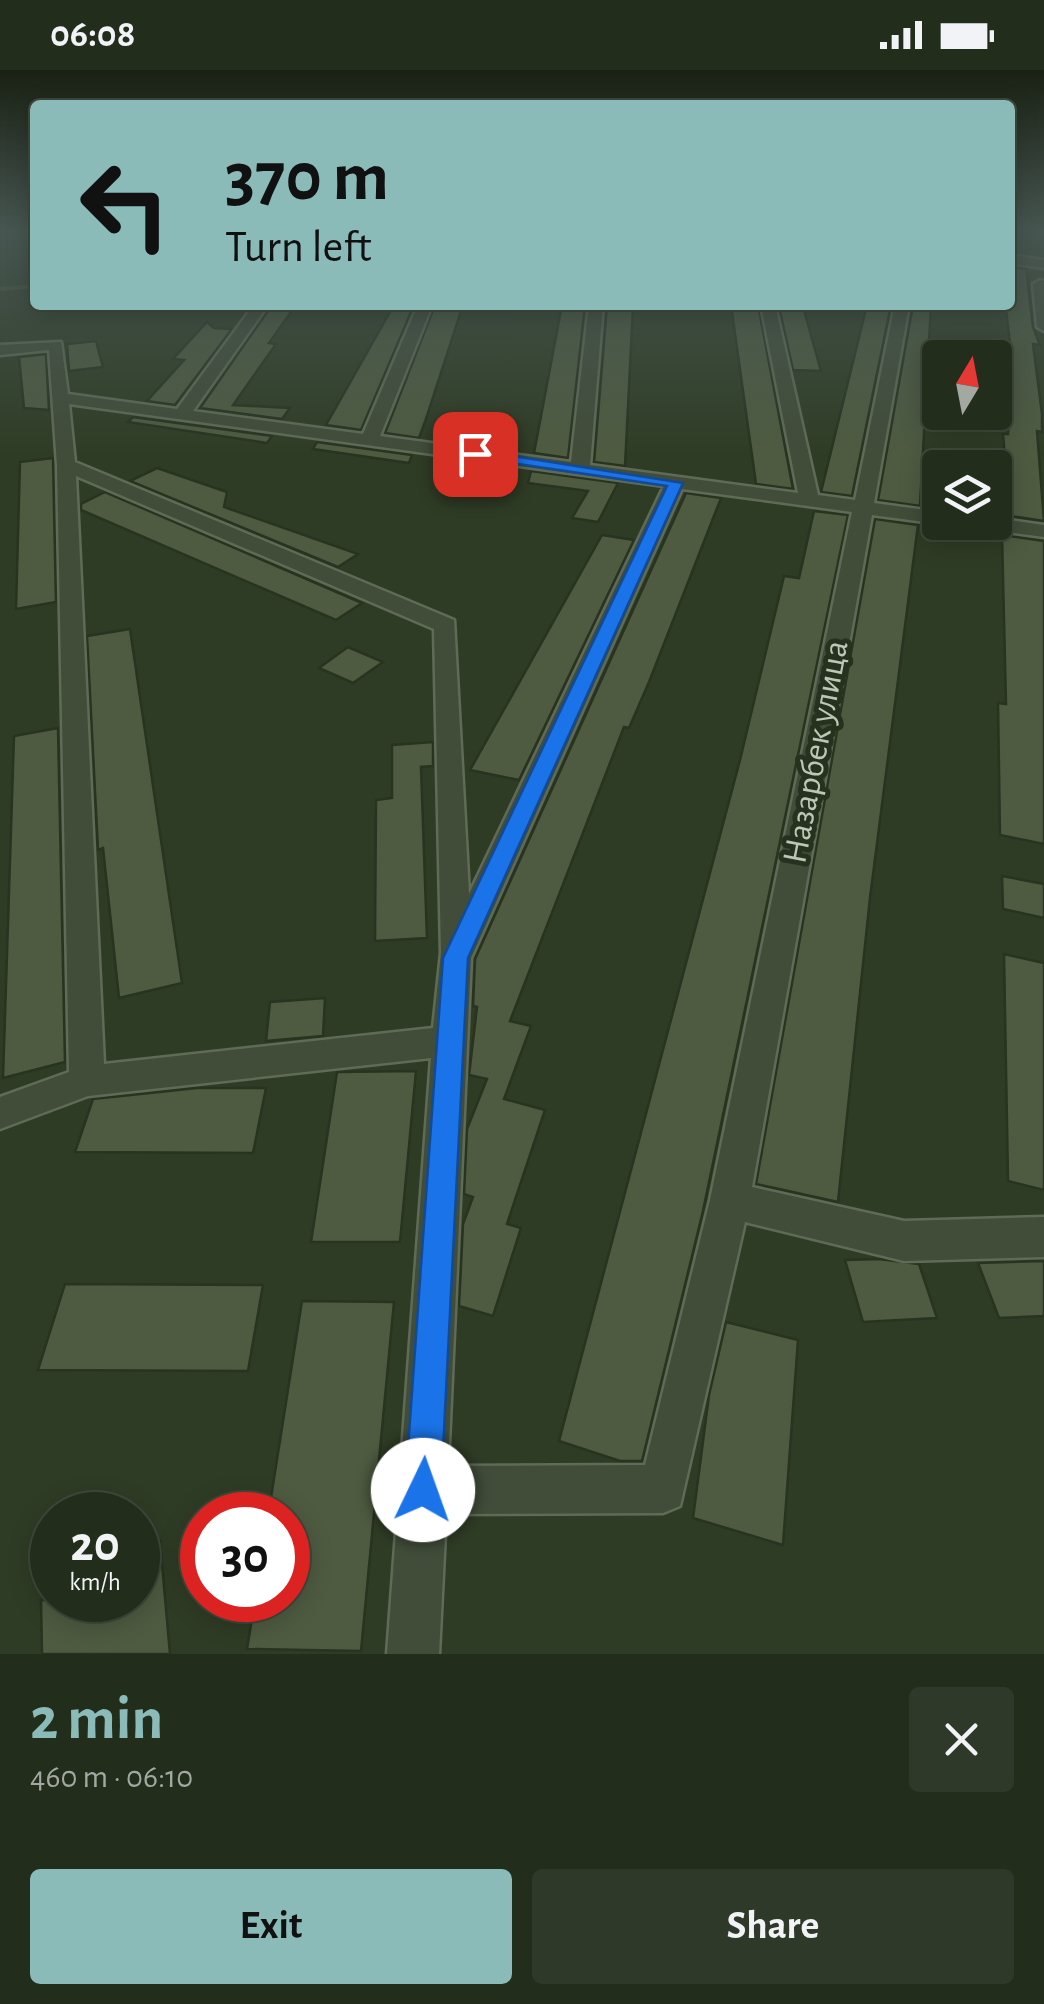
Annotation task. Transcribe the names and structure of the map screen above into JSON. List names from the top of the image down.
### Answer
{
  "streets": {
    "street": ["Назарбек улица"]
  },
  "north": "top",
  "page": {
    "status": "06:08",
    "turn": ["370 m", "Turn left"],
    "speed": "20 km/h",
    "limit": "30",
    "heading": ["2 min", "460 m · 06:10"],
    "buttons": ["Exit", "Share"]
  }
}
